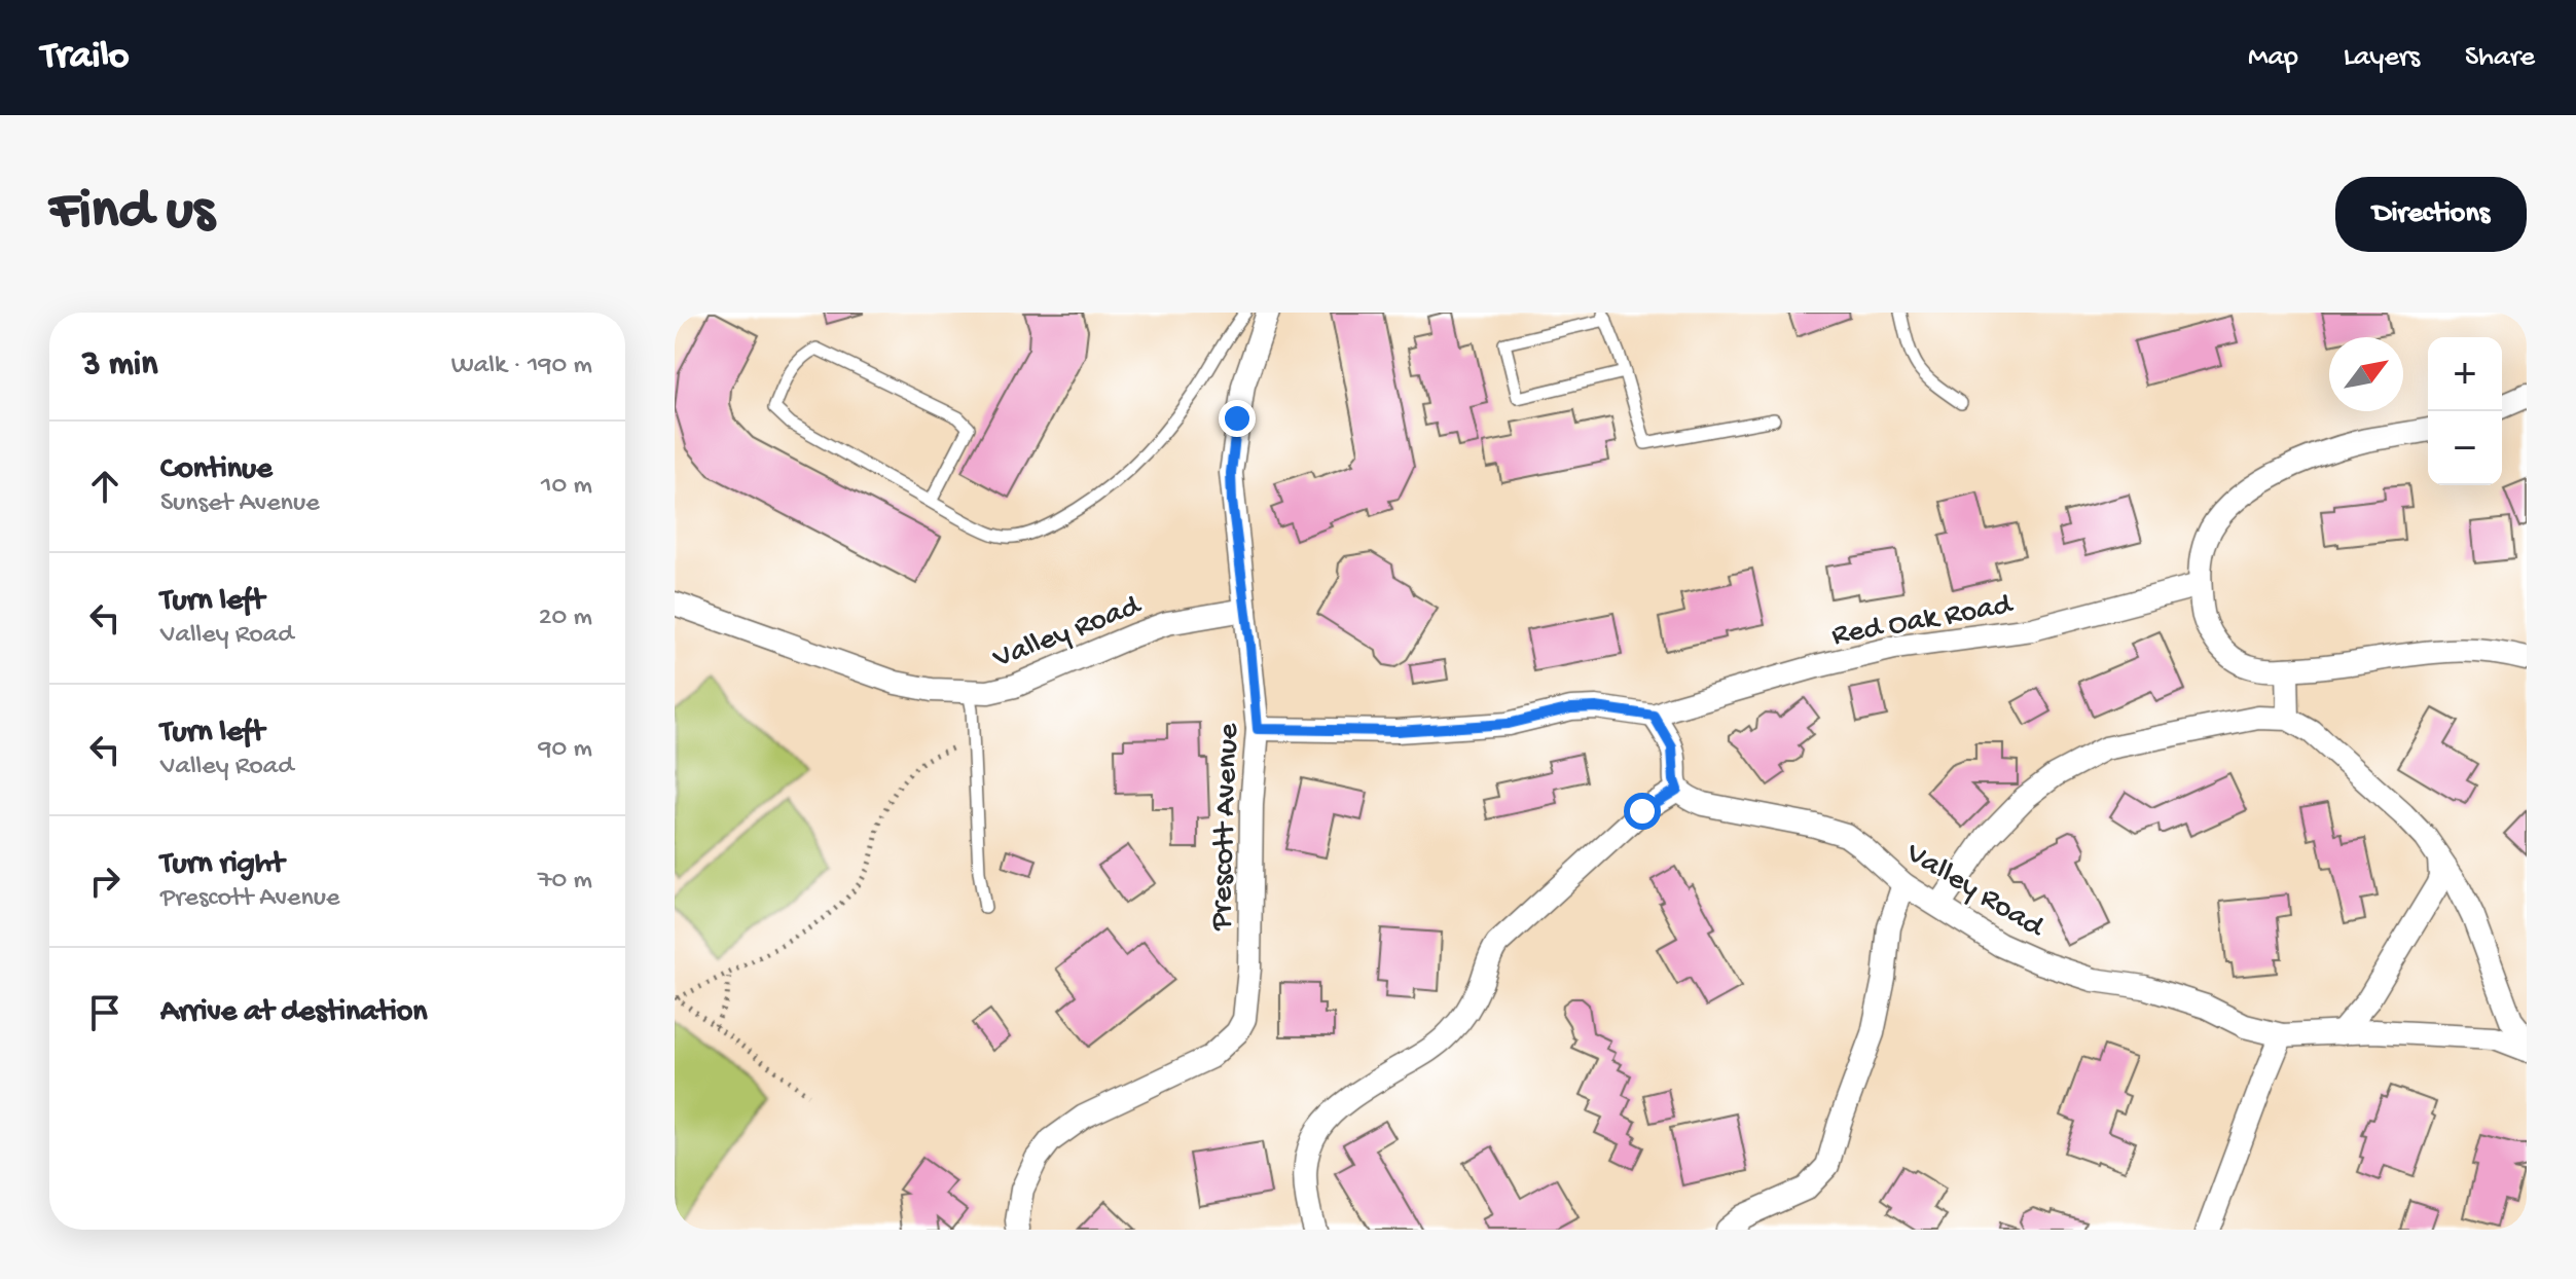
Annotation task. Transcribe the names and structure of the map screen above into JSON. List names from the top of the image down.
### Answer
{
  "streets": {
    "street": ["Red Oak Road", "Valley Road", "Prescott Avenue"]
  },
  "crossings": [
    ["Valley Road", "Prescott Avenue"]
  ],
  "north": "top right",
  "page": {
    "header": "Trailo",
    "nav": ["Map", "Layers", "Share"],
    "buttons": "Directions",
    "title": "Find us",
    "heading": ["3 min", "Walk · 190 m"],
    "map_buttons": ["+", "−"],
    "list": [
      ["Continue", "Sunset Avenue", "10 m"],
      ["Turn left", "Valley Road", "20 m"],
      ["Turn left", "Valley Road", "90 m"],
      ["Turn right", "Prescott Avenue", "70 m"],
      "Arrive at destination"
    ]
  }
}
